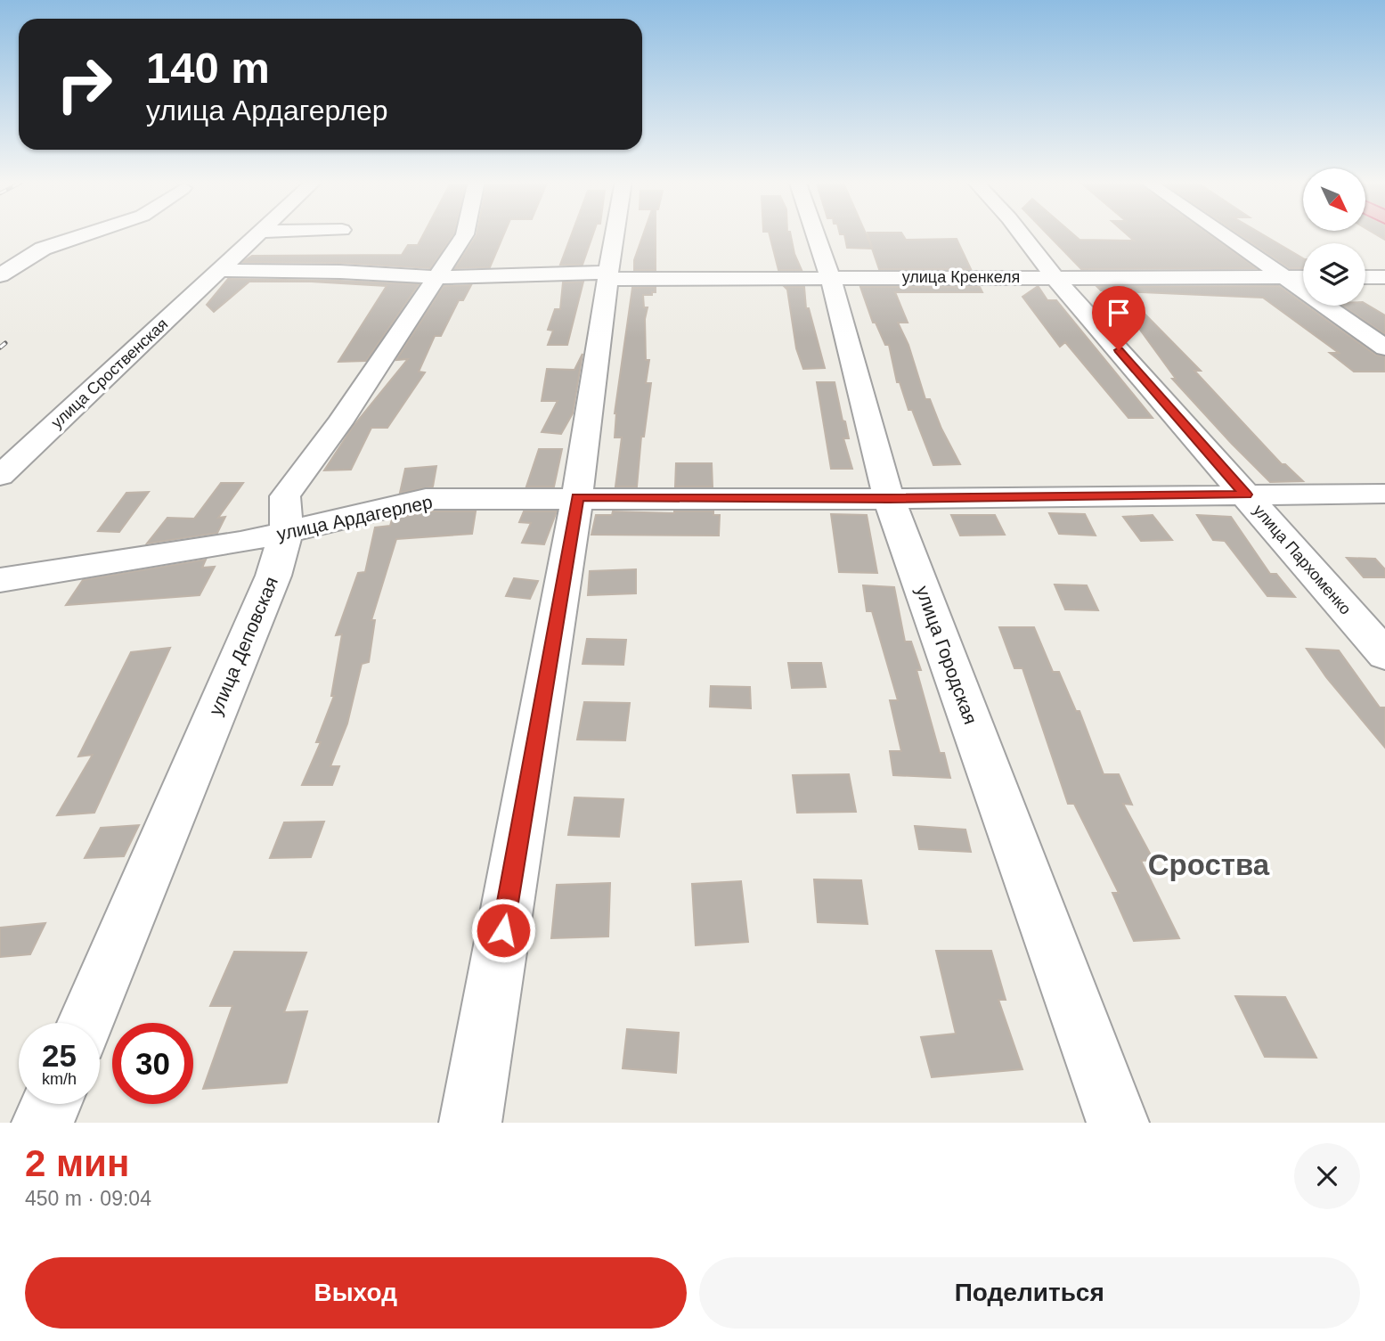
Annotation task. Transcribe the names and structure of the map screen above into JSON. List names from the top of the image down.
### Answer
{
  "streets": {
    "street": [
      "улица Кренкеля",
      "улица Сроственская",
      "улица Ардагерлер",
      "улица Пархоменко",
      "улица Деповская",
      "улица Городская"
    ]
  },
  "crossings": [
    ["улица Кренкеля", "улица Пархоменко"],
    ["улица Кренкеля", "улица Деповская"],
    ["улица Кренкеля", "улица Городская"],
    ["улица Ардагерлер", "улица Пархоменко"],
    ["улица Ардагерлер", "улица Деповская"],
    ["улица Ардагерлер", "улица Городская"]
  ],
  "districts": ["Сроства"],
  "north": "bottom right",
  "page": {
    "turn": ["140 m", "улица Ардагерлер"],
    "speed": "25 km/h",
    "limit": "30",
    "heading": ["2 мин", "450 m · 09:04"],
    "buttons": ["Выход", "Поделиться"]
  }
}
